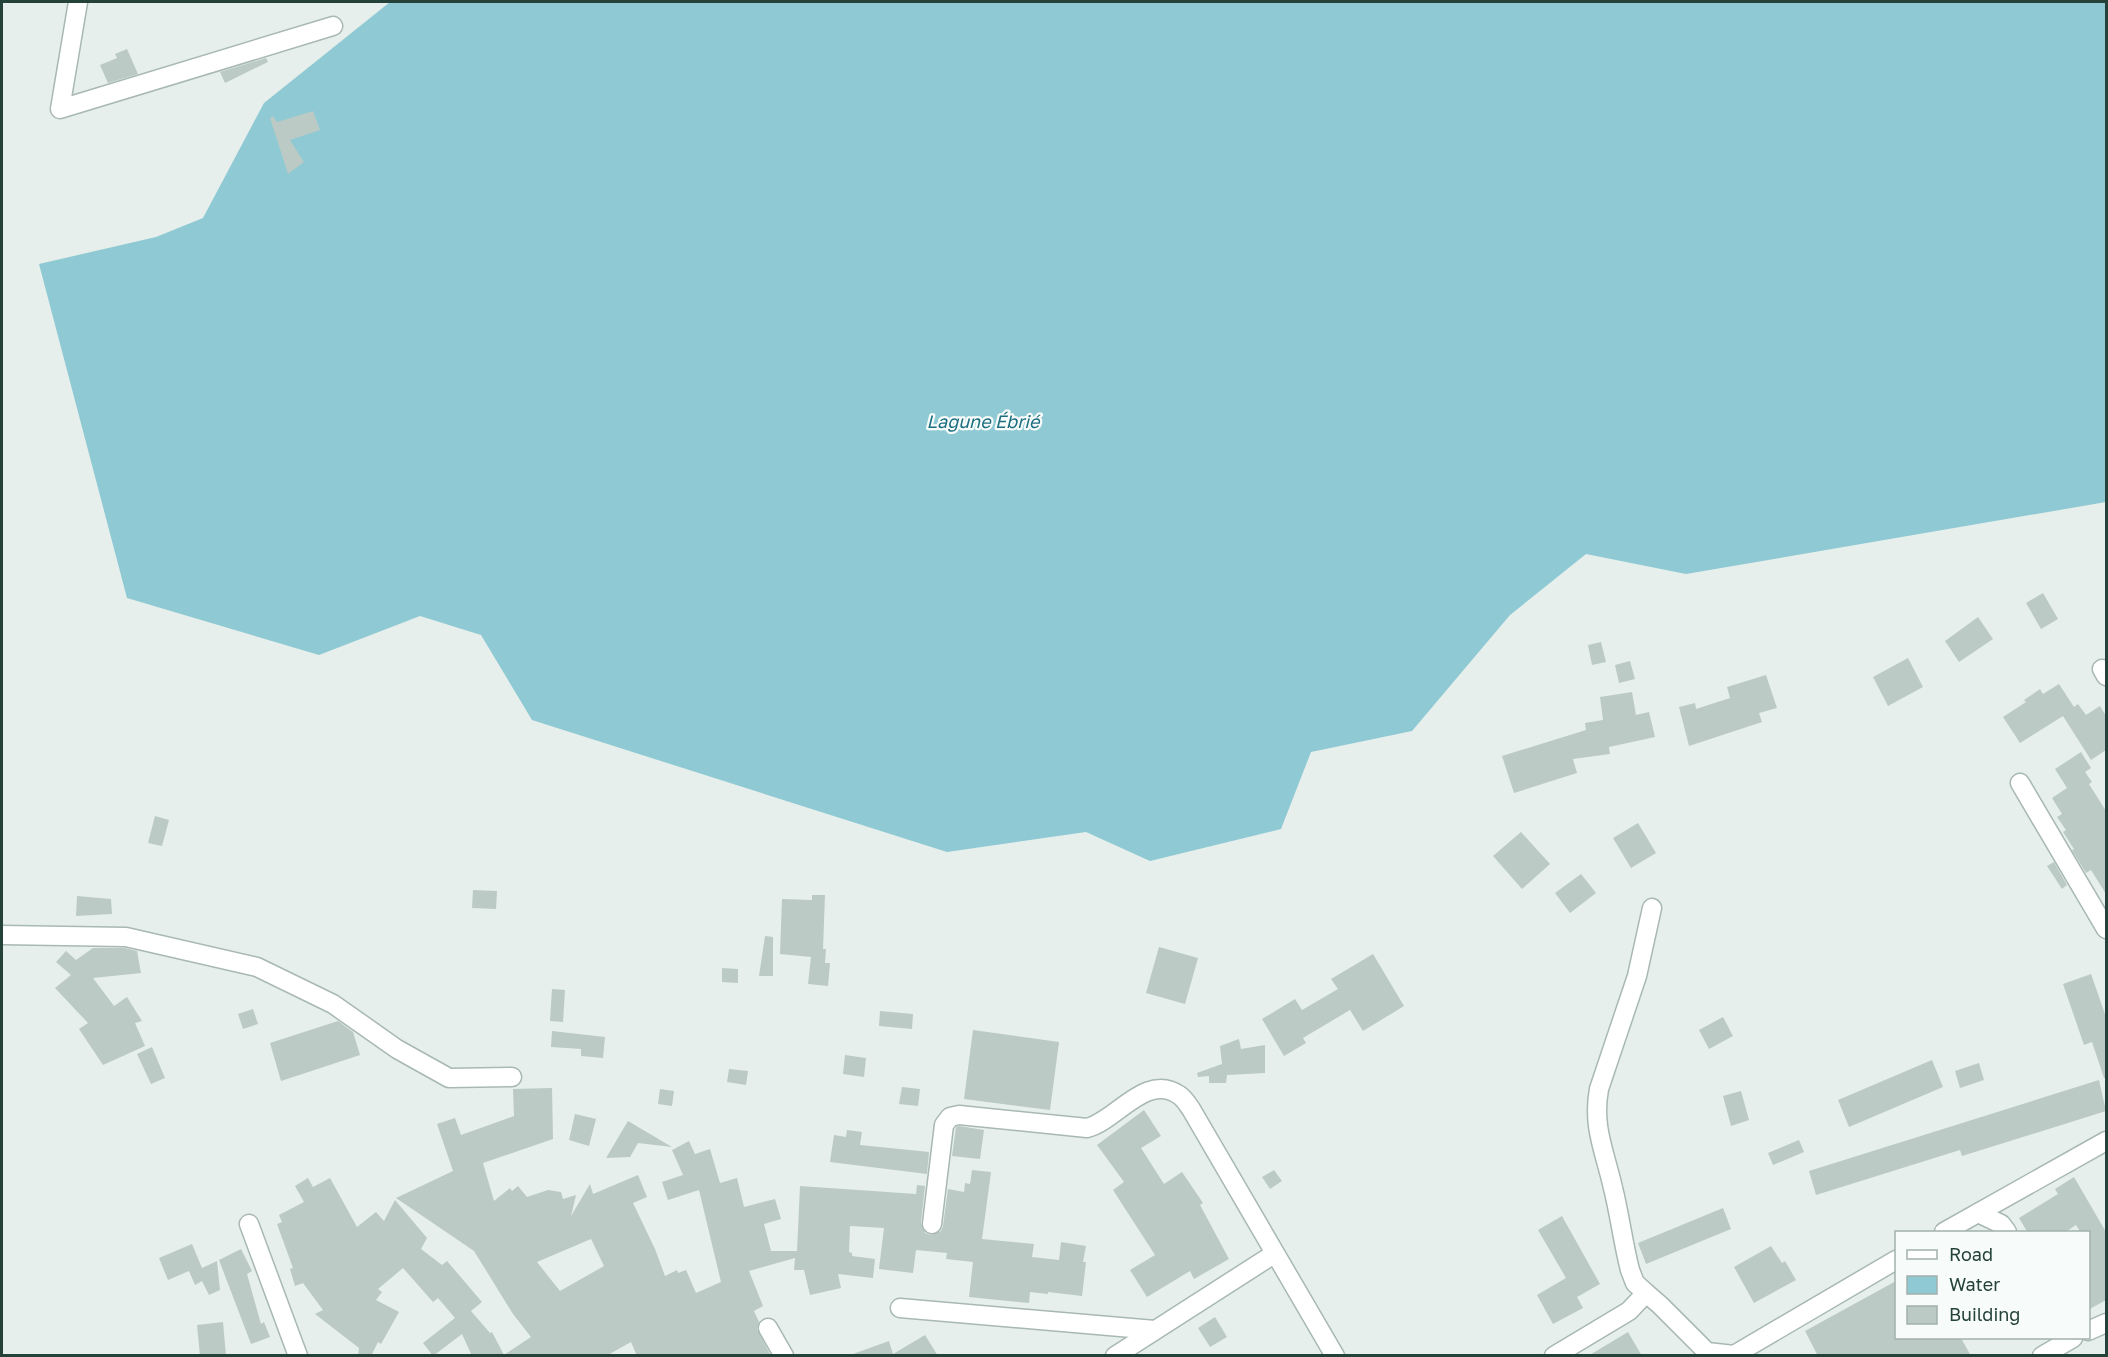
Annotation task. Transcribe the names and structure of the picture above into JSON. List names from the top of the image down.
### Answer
{
  "water": ["Lagune Ébrié"],
  "legend": ["Road", "Water", "Building"]
}
